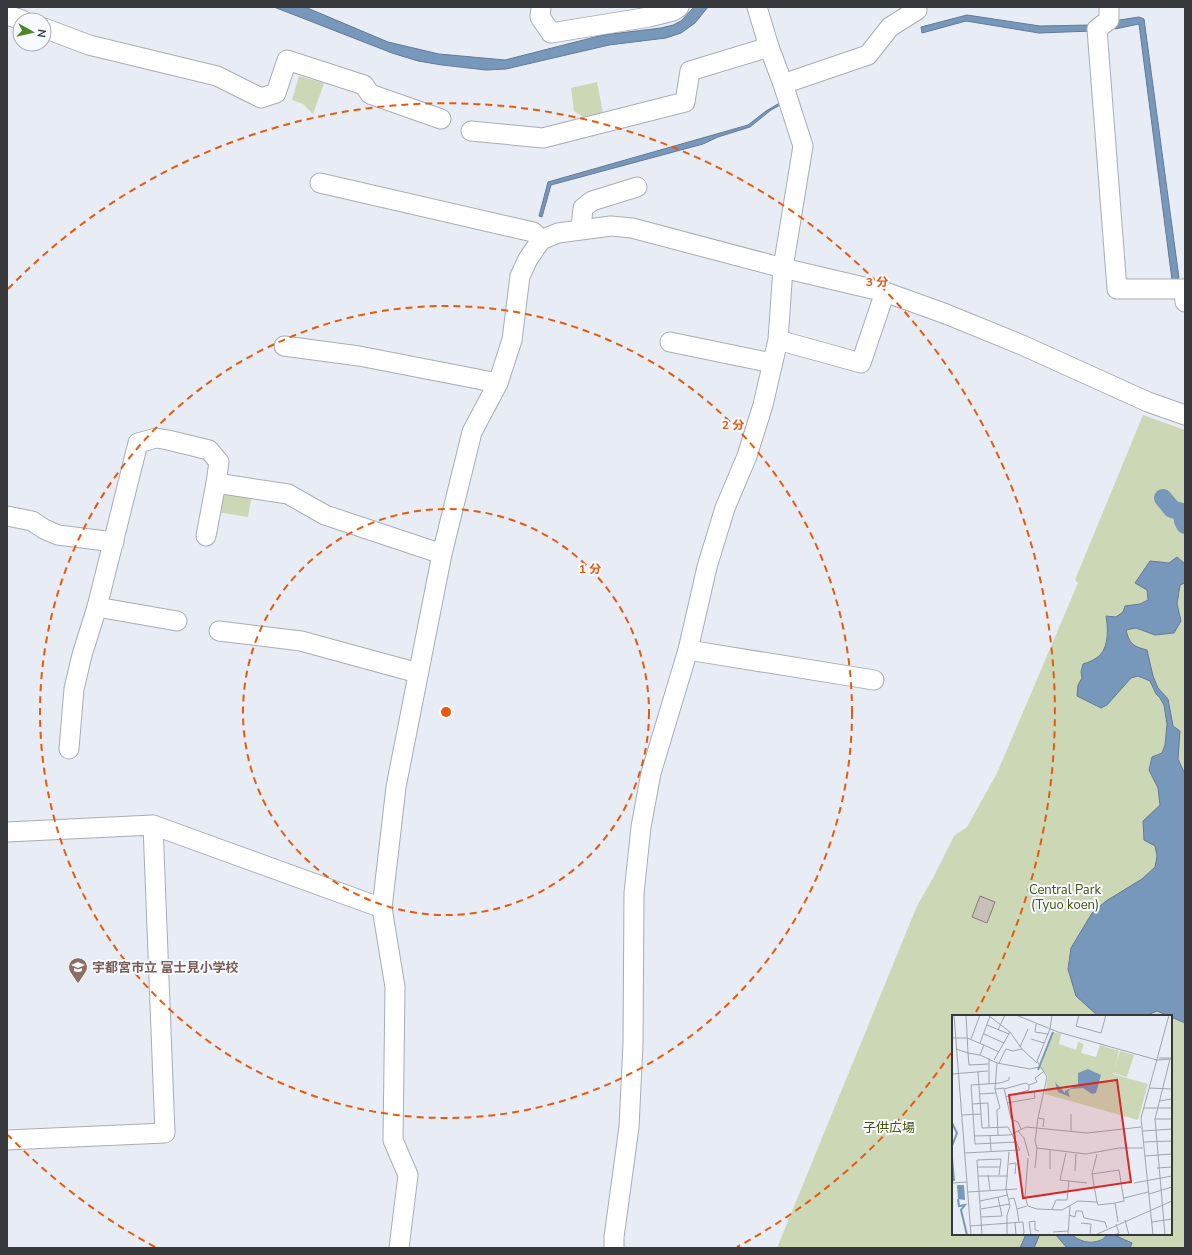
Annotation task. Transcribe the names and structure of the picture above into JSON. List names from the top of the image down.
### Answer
{
  "parks": ["Central Park (Tyuo koen)", "子供広場"],
  "places": {
    "school or university": ["宇都宮市立 富士見小学校"]
  },
  "north": "right",
  "rings": ["3 分", "2 分", "1 分"]
}
